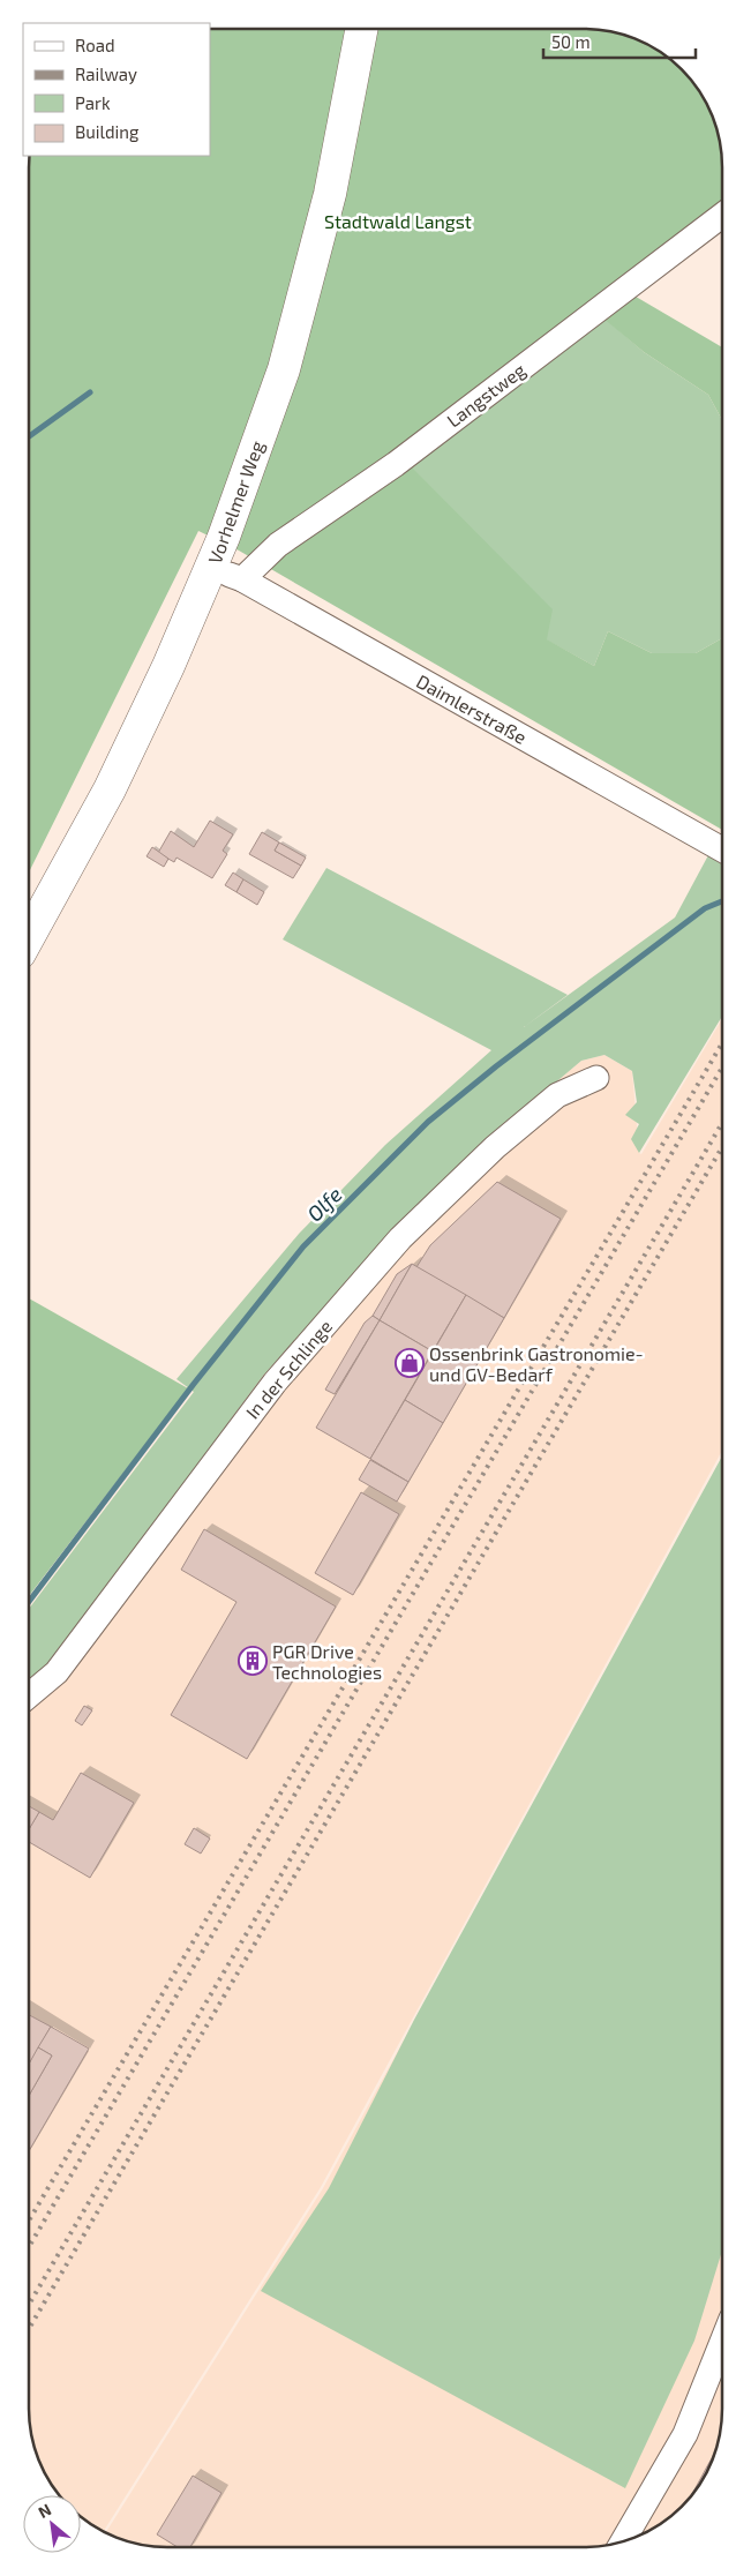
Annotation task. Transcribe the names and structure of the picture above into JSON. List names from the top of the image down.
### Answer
{
  "streets": {
    "street": [
      "Langstweg",
      "Vorhelmer Weg",
      "Daimlerstraße",
      "In der Schlinge"
    ]
  },
  "crossings": [
    ["Langstweg", "Daimlerstraße"],
    ["Vorhelmer Weg", "Daimlerstraße"]
  ],
  "water": ["Olfe"],
  "parks": ["Stadtwald Langst"],
  "places": {
    "shop": ["Ossenbrink Gastronomie- und GV-Bedarf"],
    "building": ["PGR Drive Technologies"]
  },
  "legend": [
    "Road",
    "Railway",
    "Park",
    "Building"
  ],
  "scale_bar": "50 m",
  "north": "top left"
}
